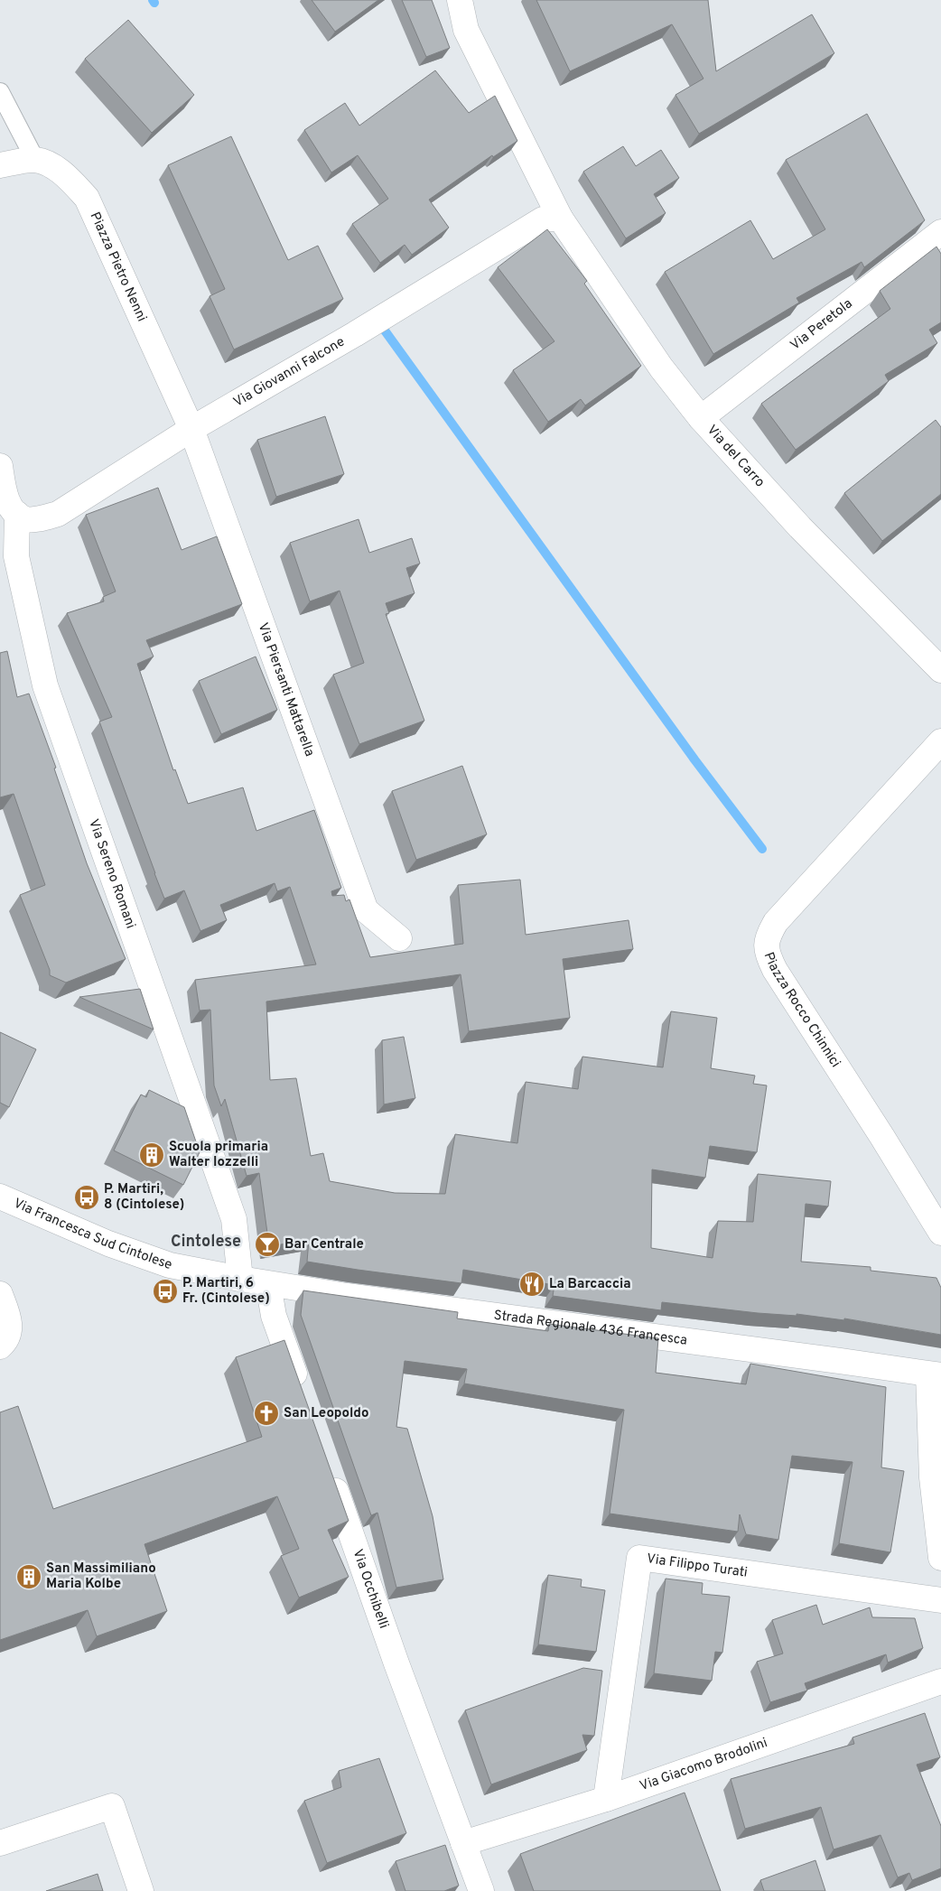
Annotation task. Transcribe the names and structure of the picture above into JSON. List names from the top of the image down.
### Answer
{
  "streets": {
    "street": [
      "Piazza Pietro Nenni",
      "Via Peretola",
      "Via Giovanni Falcone",
      "Via del Carro",
      "Via Piersanti Mattarella",
      "Via Sereno Romani",
      "Piazza Rocco Chinnici",
      "Via Francesca Sud Cintolese",
      "Strada Regionale 436 Francesca",
      "Via Filippo Turati",
      "Via Occhibelli",
      "Via Giacomo Brodolini"
    ]
  },
  "crossings": [
    ["Piazza Pietro Nenni", "Via Giovanni Falcone"],
    ["Piazza Pietro Nenni", "Via Piersanti Mattarella"],
    ["Via Peretola", "Via del Carro"],
    ["Via Giovanni Falcone", "Via del Carro"],
    ["Via Giovanni Falcone", "Via Piersanti Mattarella"],
    ["Via Giovanni Falcone", "Via Sereno Romani"],
    ["Via Sereno Romani", "Via Francesca Sud Cintolese"],
    ["Via Sereno Romani", "Strada Regionale 436 Francesca"],
    ["Via Francesca Sud Cintolese", "Strada Regionale 436 Francesca"],
    ["Via Filippo Turati", "Via Giacomo Brodolini"],
    ["Via Occhibelli", "Via Giacomo Brodolini"]
  ],
  "districts": ["Cintolese"],
  "places": {
    "building": ["Scuola primaria Walter Iozzelli", "San Massimiliano Maria Kolbe"],
    "bus stop": ["P. Martiri, 8 (Cintolese)", "P. Martiri, 6 Fr. (Cintolese)"],
    "bar": ["Bar Centrale"],
    "restaurant": ["La Barcaccia"],
    "church": ["San Leopoldo"]
  }
}
